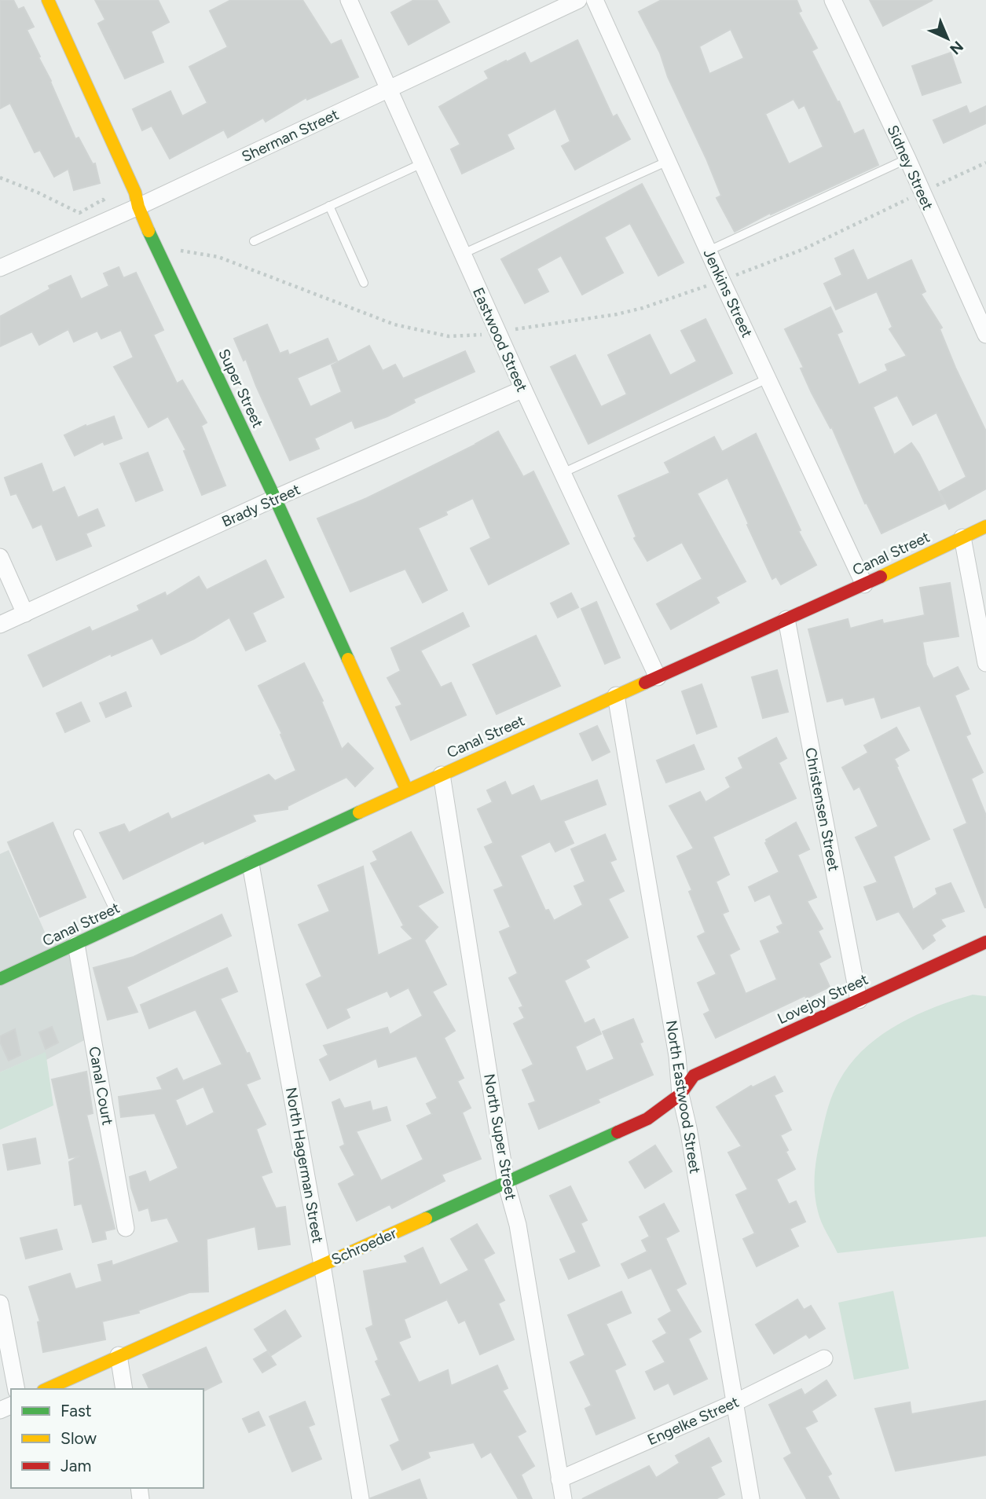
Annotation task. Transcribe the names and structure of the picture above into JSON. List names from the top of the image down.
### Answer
{
  "streets": {
    "street": [
      "Sherman Street",
      "Sidney Street",
      "Jenkins Street",
      "Eastwood Street",
      "Super Street",
      "Brady Street",
      "Canal Street",
      "Christensen Street",
      "Lovejoy Street",
      "Canal Court",
      "North Eastwood Street",
      "North Super Street",
      "North Hagerman Street",
      "Schroeder",
      "Engelke Street"
    ]
  },
  "crossings": [
    ["Sherman Street", "Eastwood Street"],
    ["Sherman Street", "Super Street"],
    ["Jenkins Street", "Canal Street"],
    ["Eastwood Street", "Brady Street"],
    ["Eastwood Street", "Canal Street"],
    ["Super Street", "Brady Street"],
    ["Super Street", "Canal Street"],
    ["Canal Street", "Christensen Street"],
    ["Canal Street", "Canal Court"],
    ["Canal Street", "North Eastwood Street"],
    ["Canal Street", "North Super Street"],
    ["Canal Street", "North Hagerman Street"],
    ["Christensen Street", "Lovejoy Street"],
    ["Lovejoy Street", "North Eastwood Street"],
    ["Lovejoy Street", "Schroeder"],
    ["North Eastwood Street", "Schroeder"],
    ["North Eastwood Street", "Engelke Street"],
    ["North Super Street", "Schroeder"],
    ["North Super Street", "Engelke Street"],
    ["North Hagerman Street", "Schroeder"]
  ],
  "legend": ["Fast", "Slow", "Jam"],
  "north": "bottom right"
}
